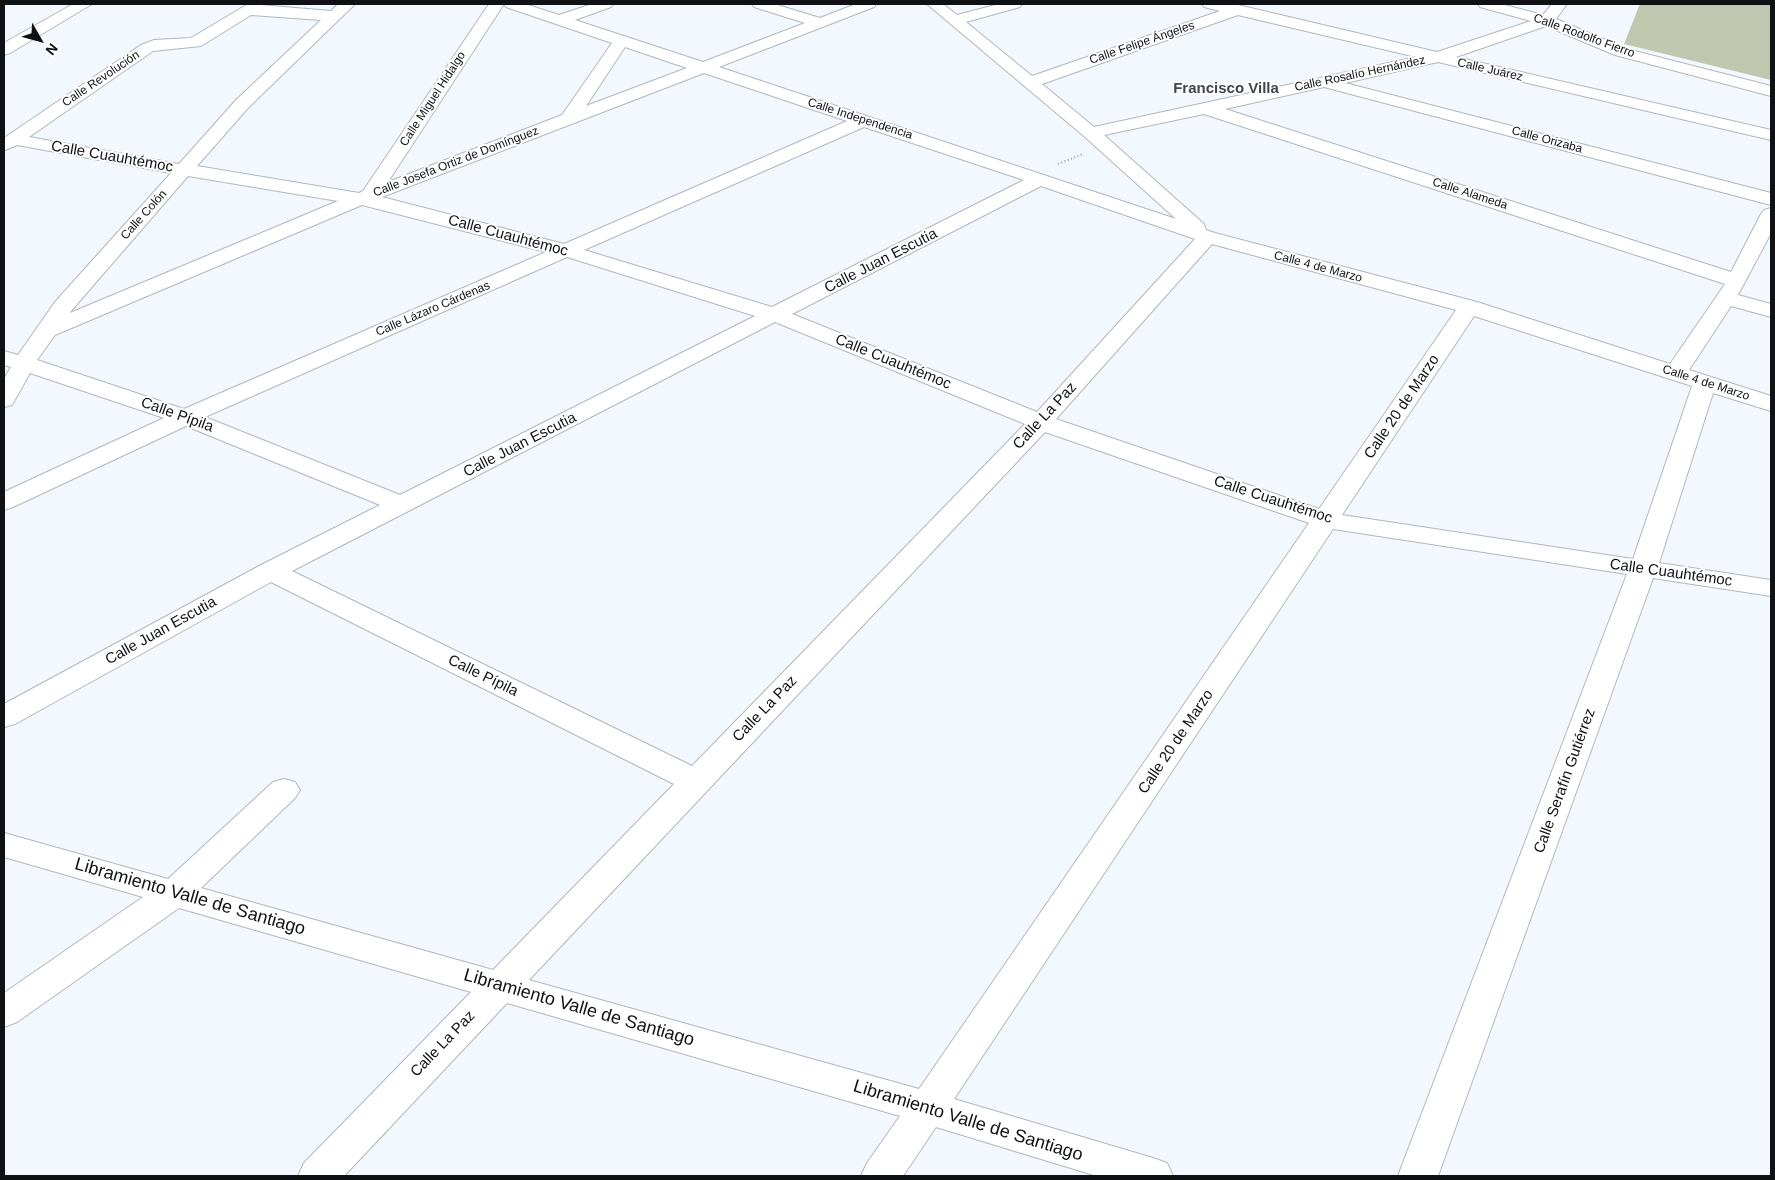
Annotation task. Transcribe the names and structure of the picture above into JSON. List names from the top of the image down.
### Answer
{
  "streets": {
    "street": [
      "Calle Rodolfo Fierro",
      "Calle Felipe Ángeles",
      "Calle Juárez",
      "Calle Rosalío Hernández",
      "Calle Revolución",
      "Calle Miguel Hidalgo",
      "Calle Independencia",
      "Calle Orizaba",
      "Calle Cuauhtémoc",
      "Calle Josefa Ortiz de Domínguez",
      "Calle Alameda",
      "Calle Colón",
      "Calle Juan Escutia",
      "Calle 4 de Marzo",
      "Calle Lázaro Cárdenas",
      "Calle 20 de Marzo",
      "Calle Pípila",
      "Calle La Paz",
      "Calle Serafín Gutiérrez",
      "Libramiento Valle de Santiago"
    ]
  },
  "crossings": [
    ["Calle Rodolfo Fierro", "Calle Rosalío Hernández"],
    ["Calle Felipe Ángeles", "Calle Juárez"],
    ["Calle Felipe Ángeles", "Calle 4 de Marzo"],
    ["Calle Juárez", "Calle Rosalío Hernández"],
    ["Calle Rosalío Hernández", "Calle Orizaba"],
    ["Calle Rosalío Hernández", "Calle Alameda"],
    ["Calle Rosalío Hernández", "Calle 4 de Marzo"],
    ["Calle Revolución", "Calle Cuauhtémoc"],
    ["Calle Miguel Hidalgo", "Calle Cuauhtémoc"],
    ["Calle Miguel Hidalgo", "Calle Josefa Ortiz de Domínguez"],
    ["Calle Independencia", "Calle Josefa Ortiz de Domínguez"],
    ["Calle Independencia", "Calle Juan Escutia"],
    ["Calle Independencia", "Calle 4 de Marzo"],
    ["Calle Independencia", "Calle Lázaro Cárdenas"],
    ["Calle Independencia", "Calle La Paz"],
    ["Calle Cuauhtémoc", "Calle Josefa Ortiz de Domínguez"],
    ["Calle Cuauhtémoc", "Calle Colón"],
    ["Calle Cuauhtémoc", "Calle Juan Escutia"],
    ["Calle Cuauhtémoc", "Calle Lázaro Cárdenas"],
    ["Calle Cuauhtémoc", "Calle 20 de Marzo"],
    ["Calle Cuauhtémoc", "Calle La Paz"],
    ["Calle Cuauhtémoc", "Calle Serafín Gutiérrez"],
    ["Calle Josefa Ortiz de Domínguez", "Calle Colón"],
    ["Calle Colón", "Calle Pípila"],
    ["Calle Juan Escutia", "Calle Pípila"],
    ["Calle 4 de Marzo", "Calle 20 de Marzo"],
    ["Calle 4 de Marzo", "Calle La Paz"],
    ["Calle 4 de Marzo", "Calle Serafín Gutiérrez"],
    ["Calle Lázaro Cárdenas", "Calle Pípila"],
    ["Calle 20 de Marzo", "Libramiento Valle de Santiago"],
    ["Calle Pípila", "Calle La Paz"],
    ["Calle La Paz", "Libramiento Valle de Santiago"]
  ],
  "districts": ["Francisco Villa"],
  "north": "bottom right"
}
